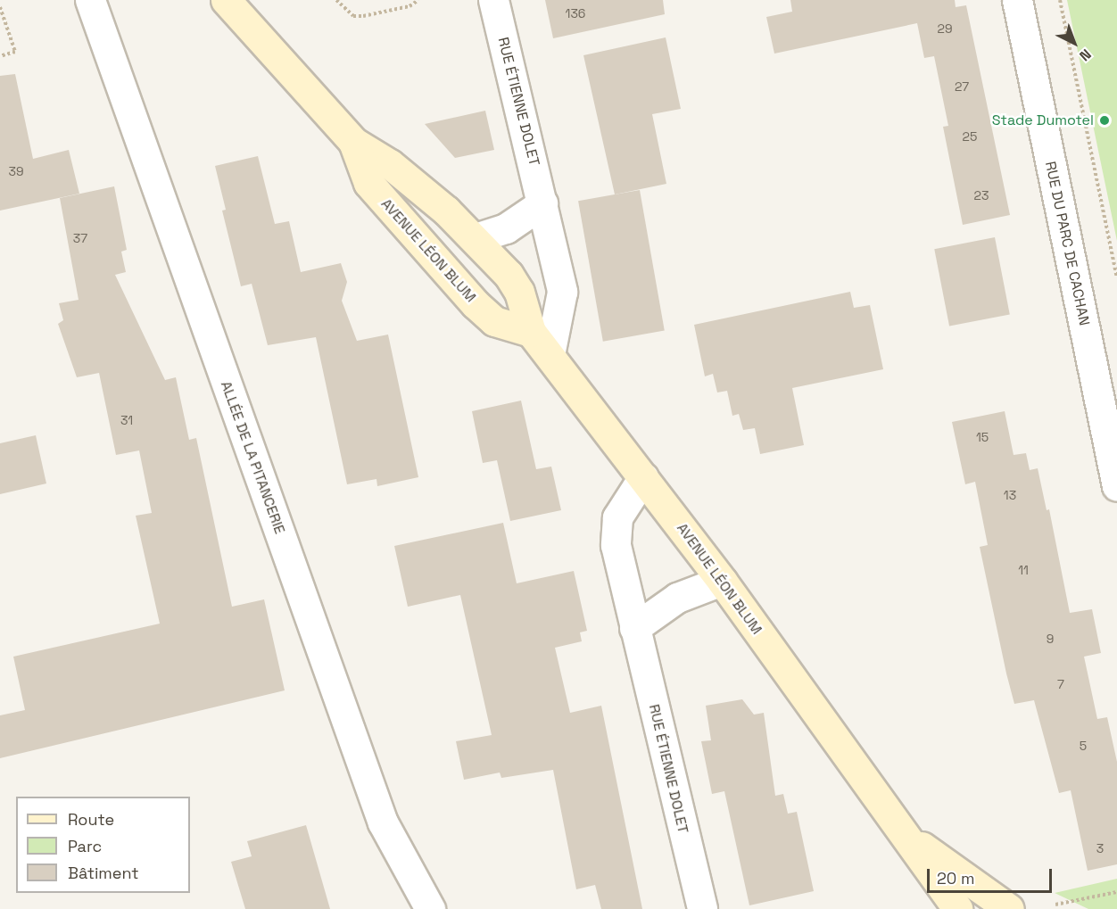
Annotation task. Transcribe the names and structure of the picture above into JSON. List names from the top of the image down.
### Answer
{
  "streets": {
    "main road": ["AVENUE LÉON BLUM"],
    "street": ["RUE ÉTIENNE DOLET", "RUE DU PARC DE CACHAN", "ALLÉE DE LA PITANCERIE"]
  },
  "crossings": [
    ["RUE ÉTIENNE DOLET", "AVENUE LÉON BLUM"]
  ],
  "places": ["Stade Dumotel"],
  "house_numbers": [
    "136",
    "29",
    "27",
    "25",
    "39",
    "23",
    "37",
    "31",
    "15",
    "13",
    "11",
    "9",
    "7",
    "5",
    "3"
  ],
  "legend": ["Route", "Parc", "Bâtiment"],
  "scale_bar": "20 m",
  "north": "bottom right"
}
